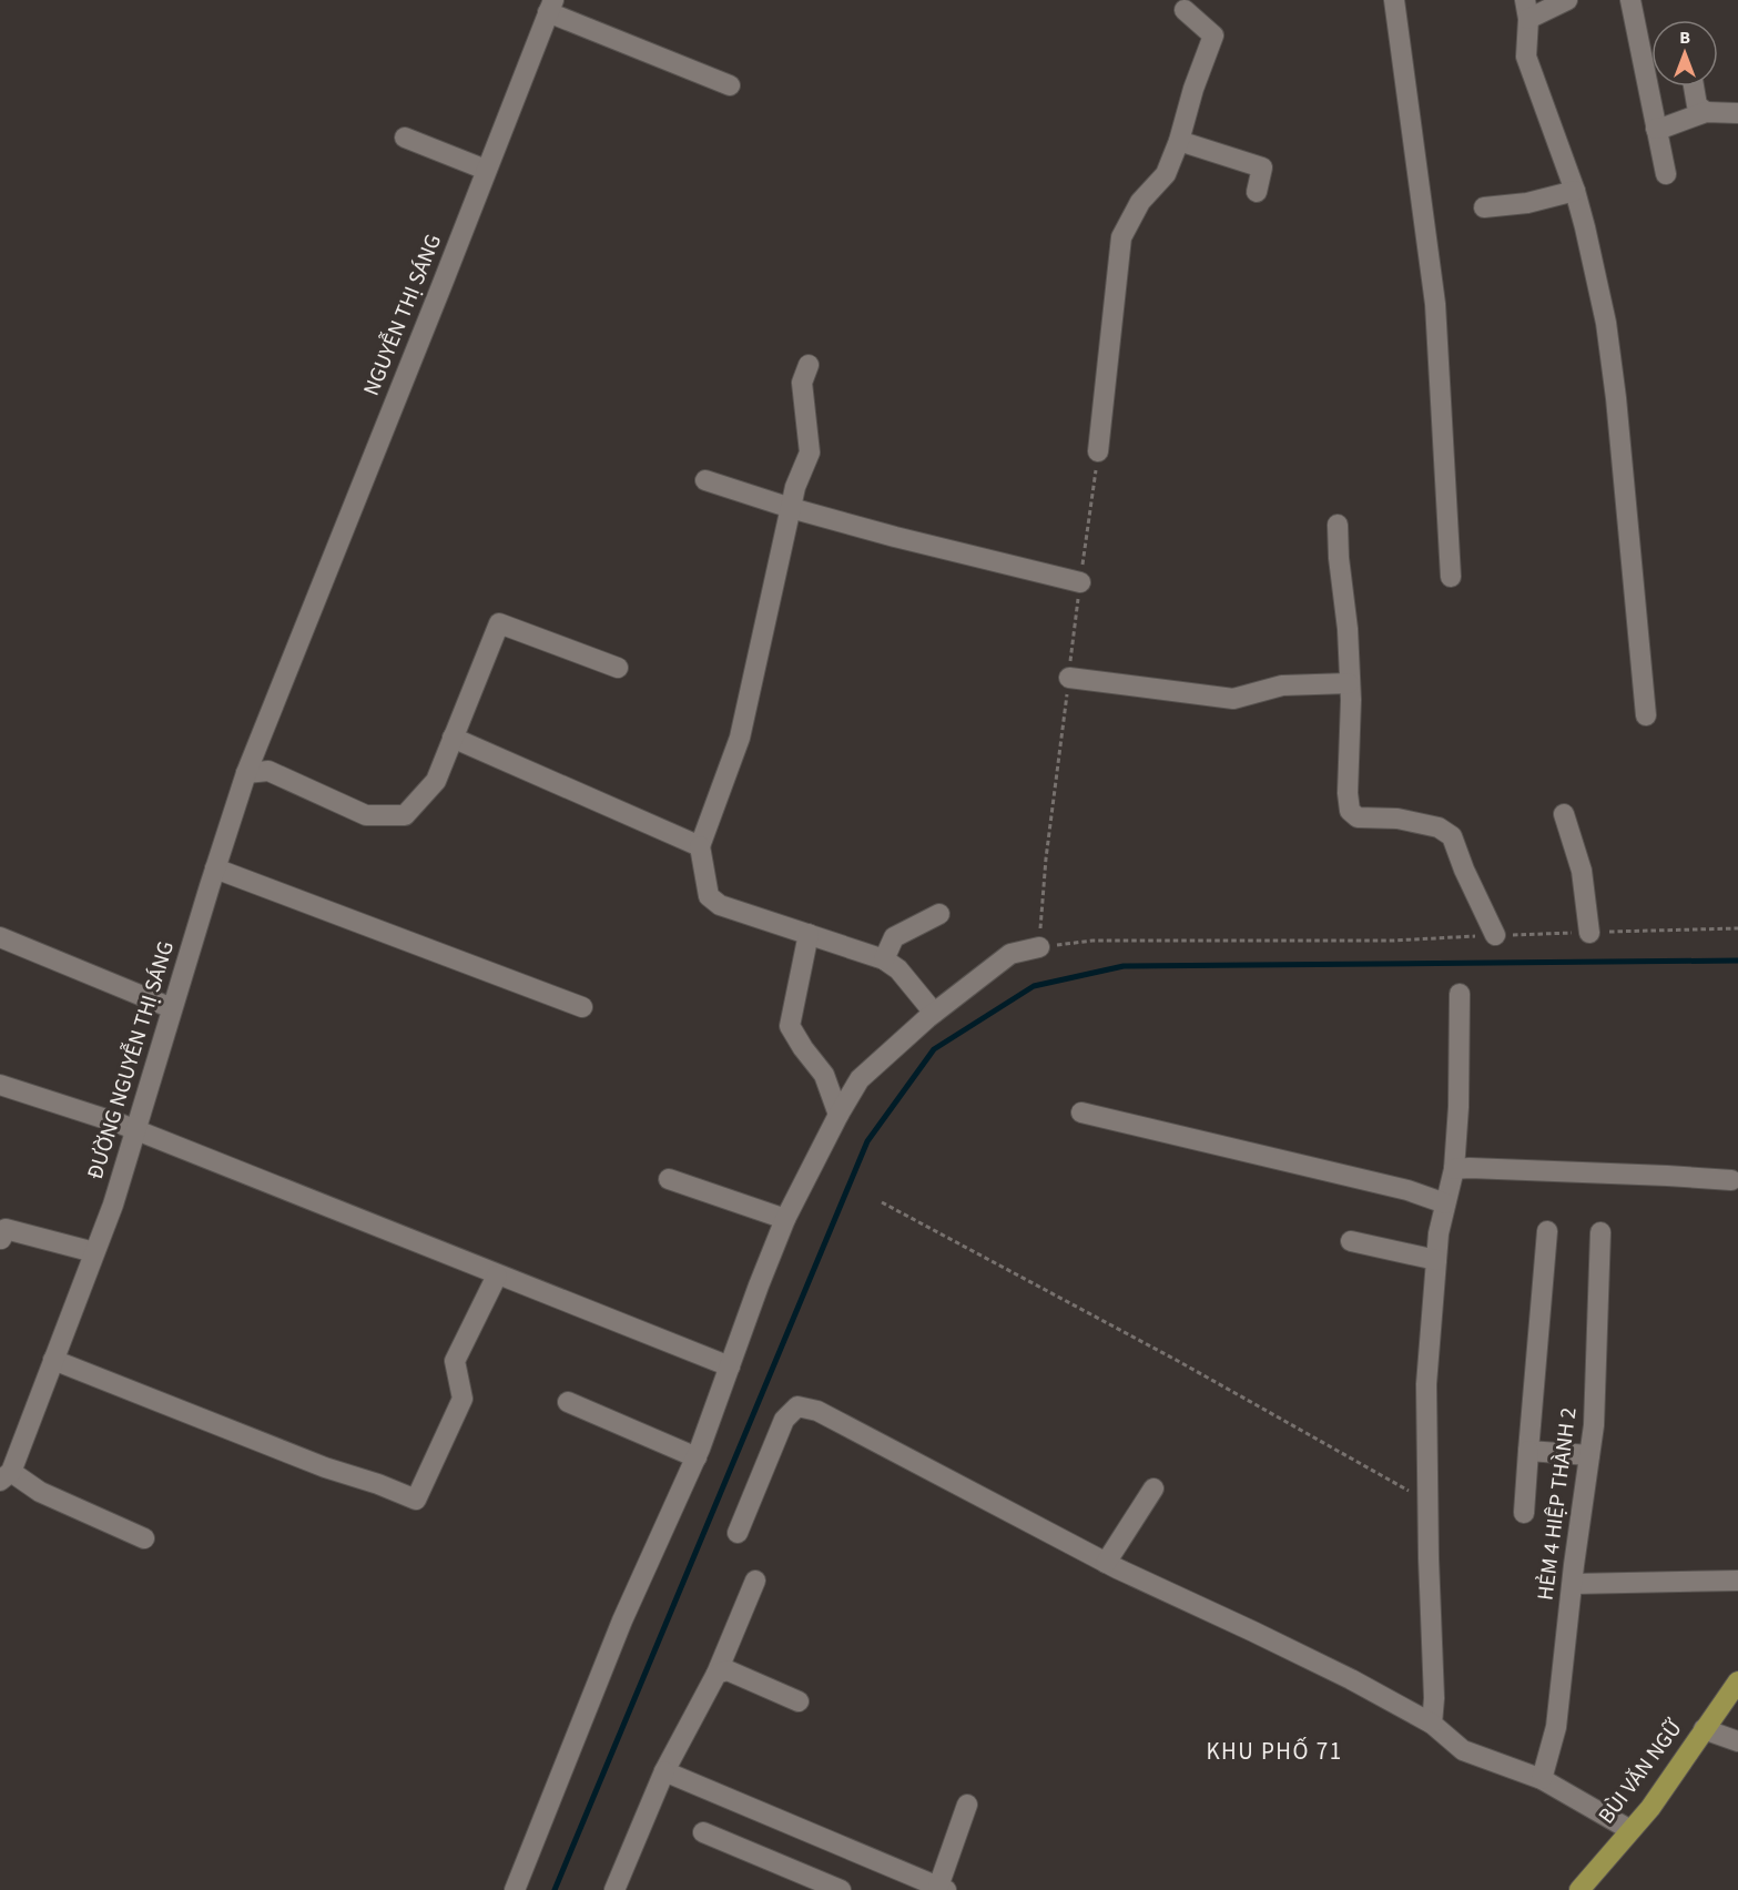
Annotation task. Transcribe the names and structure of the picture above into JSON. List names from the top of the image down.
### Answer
{
  "streets": {
    "main road": ["BÙI VĂN NGỮ"],
    "street": ["NGUYỄN THỊ SÁNG", "ĐƯỜNG NGUYỄN THỊ SÁNG", "HẺM 4 HIỆP THÀNH 2"]
  },
  "crossings": [
    ["NGUYỄN THỊ SÁNG", "ĐƯỜNG NGUYỄN THỊ SÁNG"]
  ],
  "districts": ["KHU PHỐ 71"],
  "north": "top"
}
